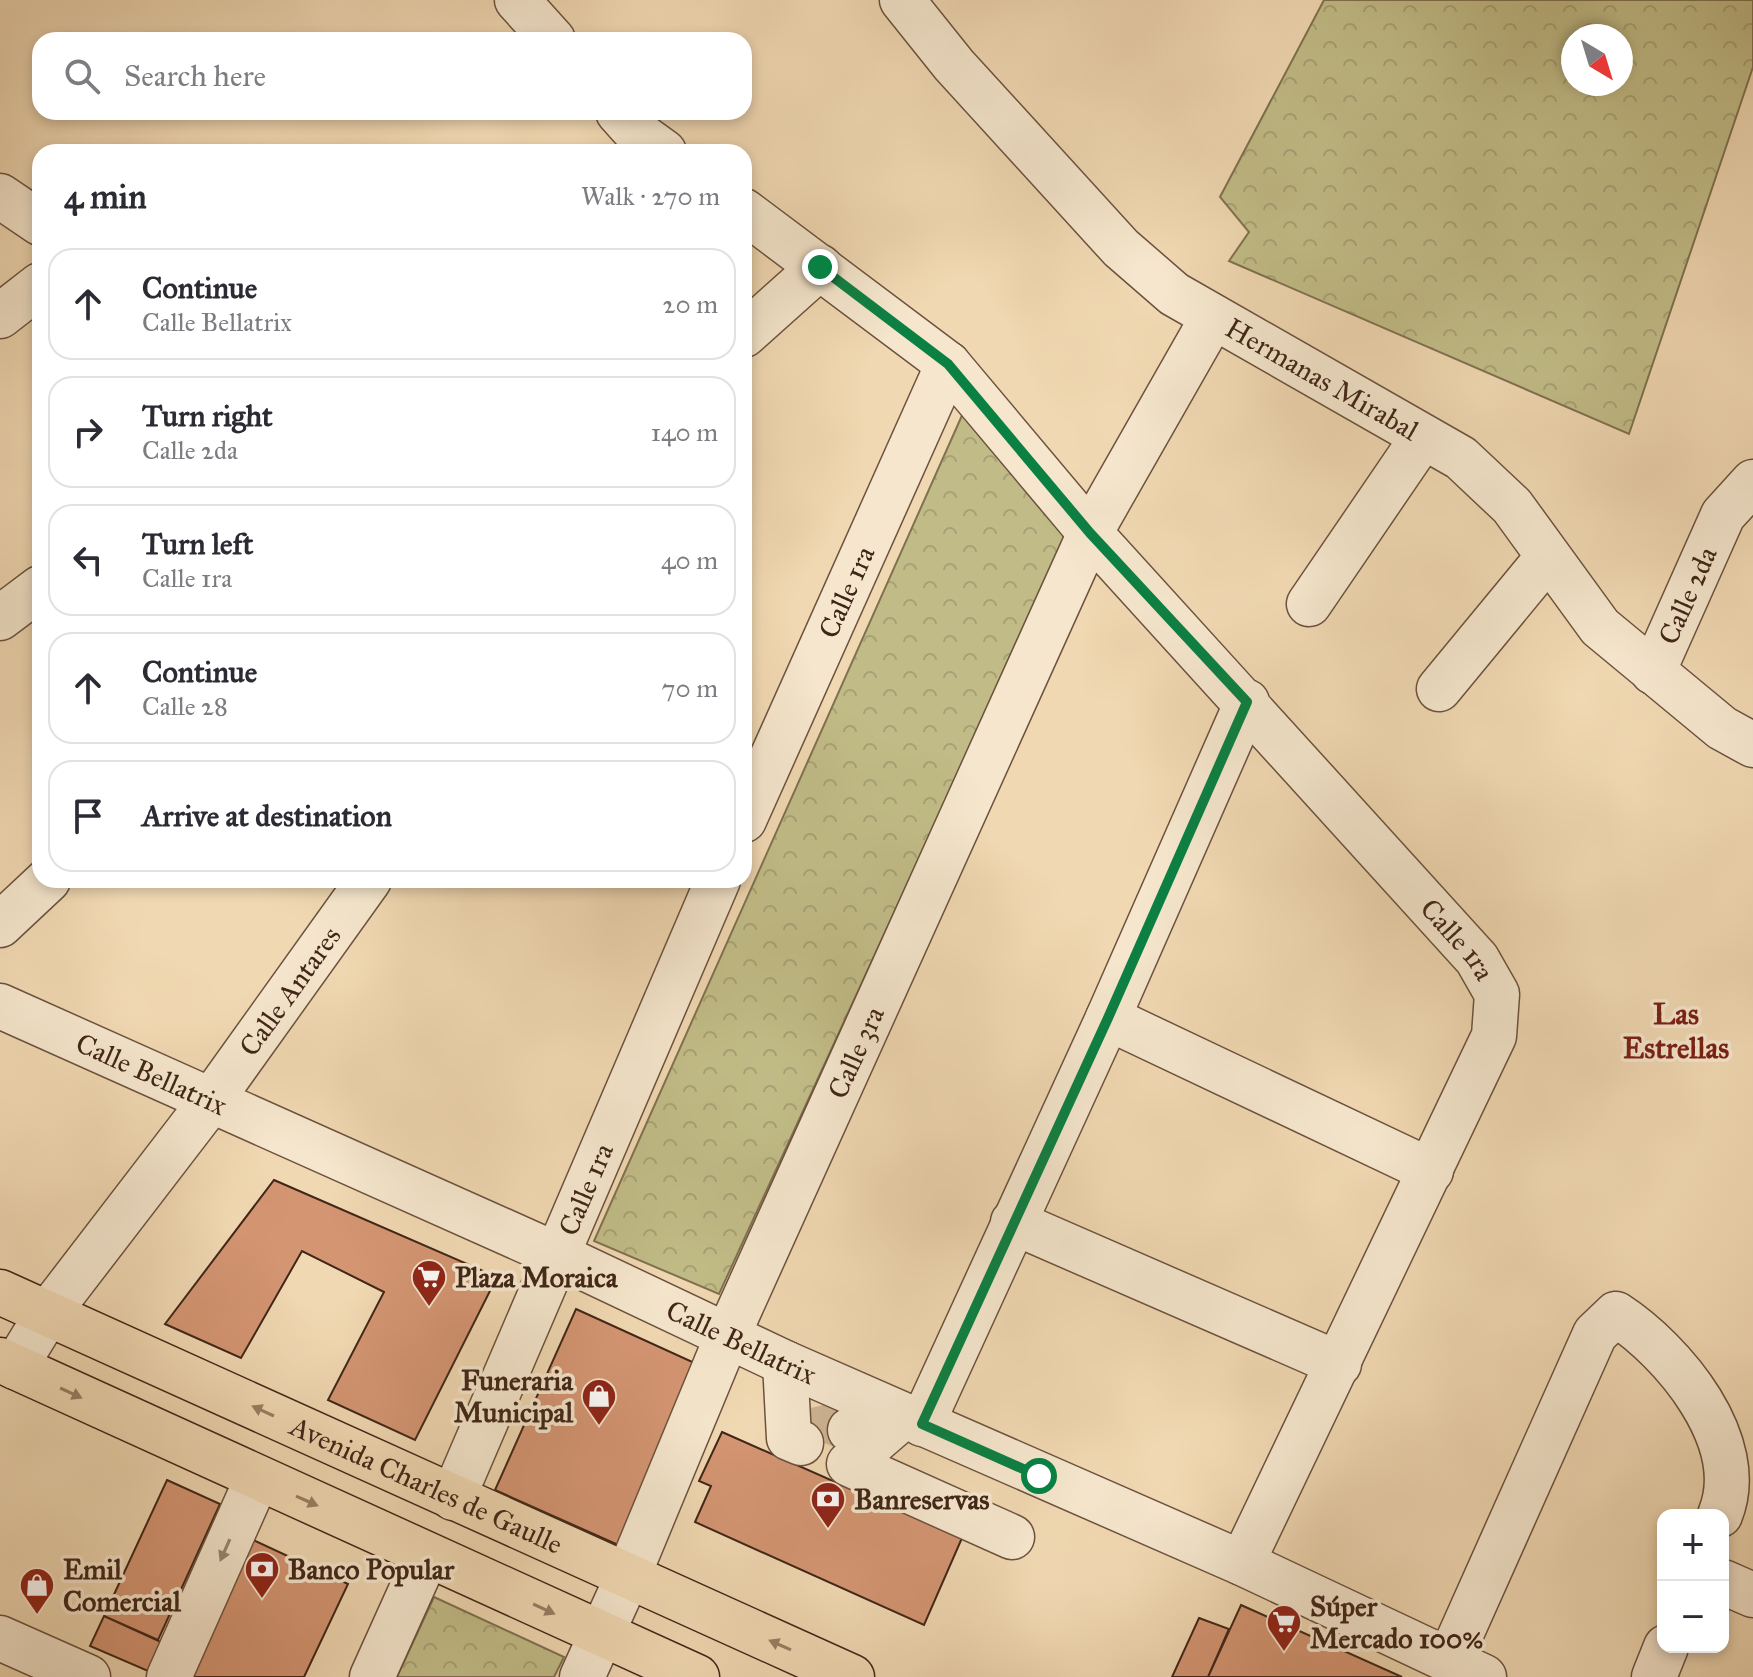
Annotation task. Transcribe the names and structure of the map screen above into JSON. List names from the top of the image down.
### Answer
{
  "streets": {
    "main road": ["Avenida Charles de Gaulle"],
    "street": [
      "Hermanas Mirabal",
      "Calle 1ra",
      "Calle 2da",
      "Calle Antares",
      "Calle 3ra",
      "Calle Bellatrix"
    ]
  },
  "crossings": [
    ["Hermanas Mirabal", "Calle 2da"],
    ["Hermanas Mirabal", "Calle 3ra"],
    ["Calle 1ra", "Calle 3ra"],
    ["Calle 1ra", "Calle Bellatrix"],
    ["Calle 1ra", "Avenida Charles de Gaulle"],
    ["Calle Antares", "Calle Bellatrix"],
    ["Calle Antares", "Avenida Charles de Gaulle"],
    ["Calle 3ra", "Calle Bellatrix"],
    ["Calle 3ra", "Avenida Charles de Gaulle"]
  ],
  "districts": ["Las Estrellas"],
  "places": {
    "supermarket": ["Plaza Moraica", "Súper Mercado 100%"],
    "shop": ["Funeraria Municipal", "Emil Comercial"],
    "bank": ["Banreservas", "Banco Popular"]
  },
  "north": "bottom right",
  "page": {
    "search": "Search here",
    "heading": ["4 min", "Walk · 270 m"],
    "list": [
      ["Continue", "Calle Bellatrix", "20 m"],
      ["Turn right", "Calle 2da", "140 m"],
      ["Turn left", "Calle 1ra", "40 m"],
      ["Continue", "Calle 28", "70 m"],
      "Arrive at destination"
    ],
    "map_buttons": ["+", "−"]
  }
}
